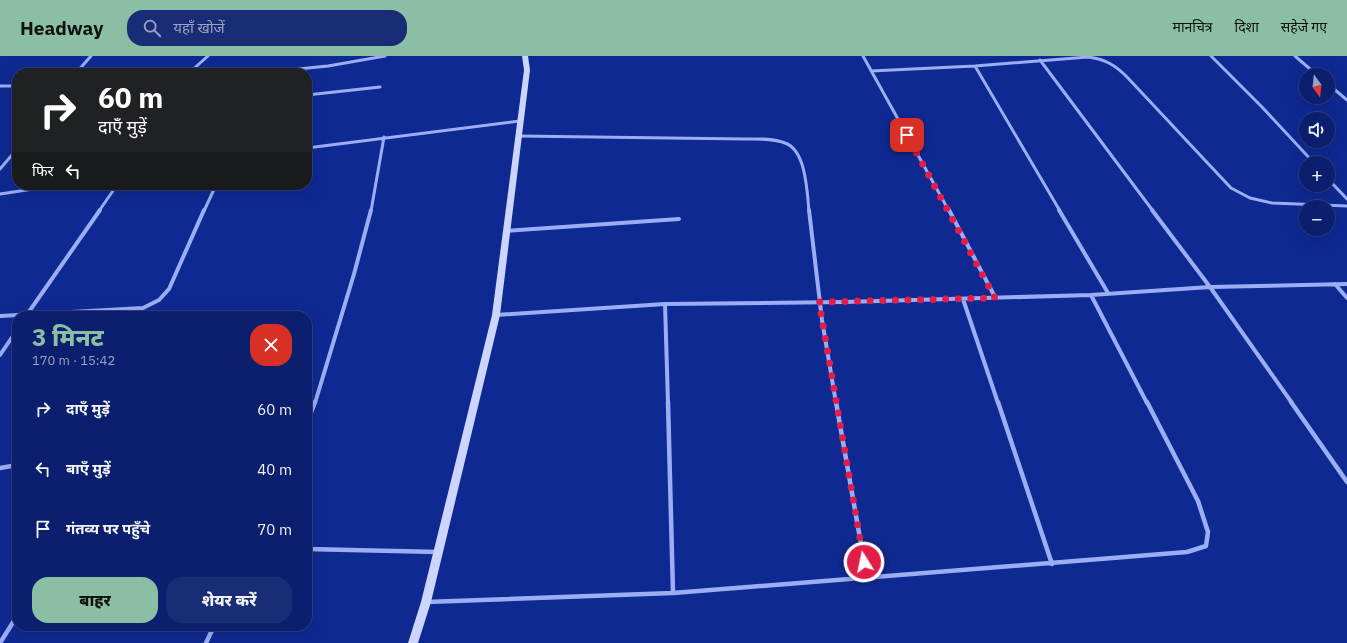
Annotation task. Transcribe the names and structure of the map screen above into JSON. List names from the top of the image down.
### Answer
{
  "north": "bottom",
  "page": {
    "header": "Headway",
    "search": "यहाँ खोजें",
    "nav": ["मानचित्र", "दिशा", "सहेजे गए"],
    "map_buttons": ["+", "−"],
    "turn": ["60 m", "दाएँ मुड़ें"],
    "then": "फिर",
    "heading": ["3 मिनट", "170 m · 15:42"],
    "list": [
      {
        "name": "दाएँ मुड़ें",
        "value": "60 m"
      },
      {
        "name": "बाएँ मुड़ें",
        "value": "40 m"
      },
      {
        "name": "गंतव्य पर पहुँचे",
        "value": "70 m"
      }
    ],
    "buttons": ["बाहर", "शेयर करें"]
  }
}
